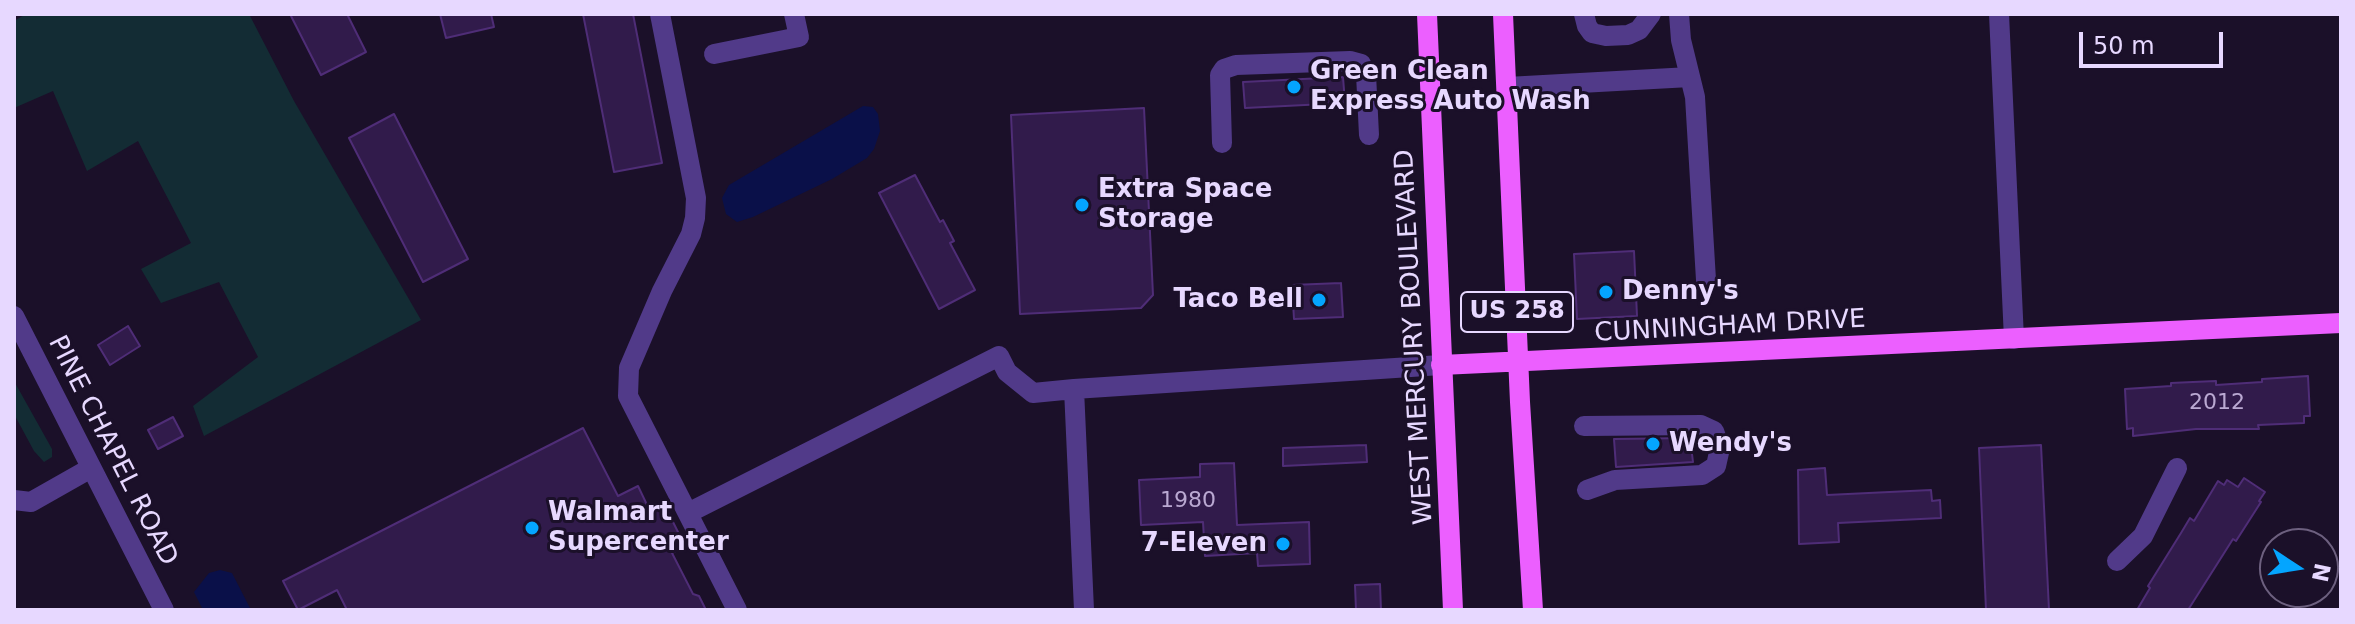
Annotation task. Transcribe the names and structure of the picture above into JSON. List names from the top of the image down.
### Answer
{
  "streets": {
    "main road": ["US 258", "CUNNINGHAM DRIVE", "WEST MERCURY BOULEVARD"],
    "street": ["PINE CHAPEL ROAD"]
  },
  "crossings": [
    ["US 258", "CUNNINGHAM DRIVE"],
    ["CUNNINGHAM DRIVE", "WEST MERCURY BOULEVARD"]
  ],
  "places": [
    "Green Clean Express Auto Wash",
    "Extra Space Storage",
    "Denny's",
    "Taco Bell",
    "Wendy's",
    "Walmart Supercenter",
    "7-Eleven"
  ],
  "house_numbers": ["2012", "1980"],
  "scale_bar": "50 m",
  "north": "right"
}
